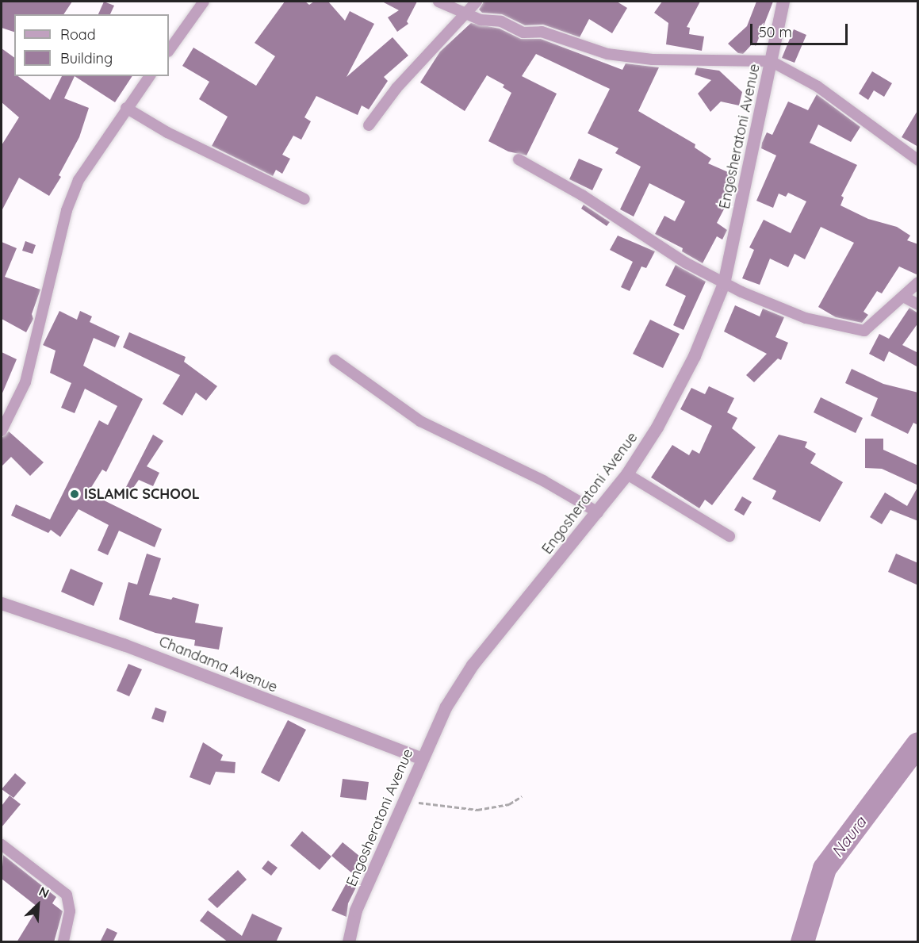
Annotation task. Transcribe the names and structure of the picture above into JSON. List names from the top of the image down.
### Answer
{
  "streets": {
    "street": ["Engosheratoni Avenue", "Chandama Avenue"]
  },
  "crossings": [
    ["Engosheratoni Avenue", "Chandama Avenue"]
  ],
  "water": ["Naura"],
  "places": ["ISLAMIC SCHOOL"],
  "legend": ["Road", "Building"],
  "scale_bar": "50 m",
  "north": "top right"
}
